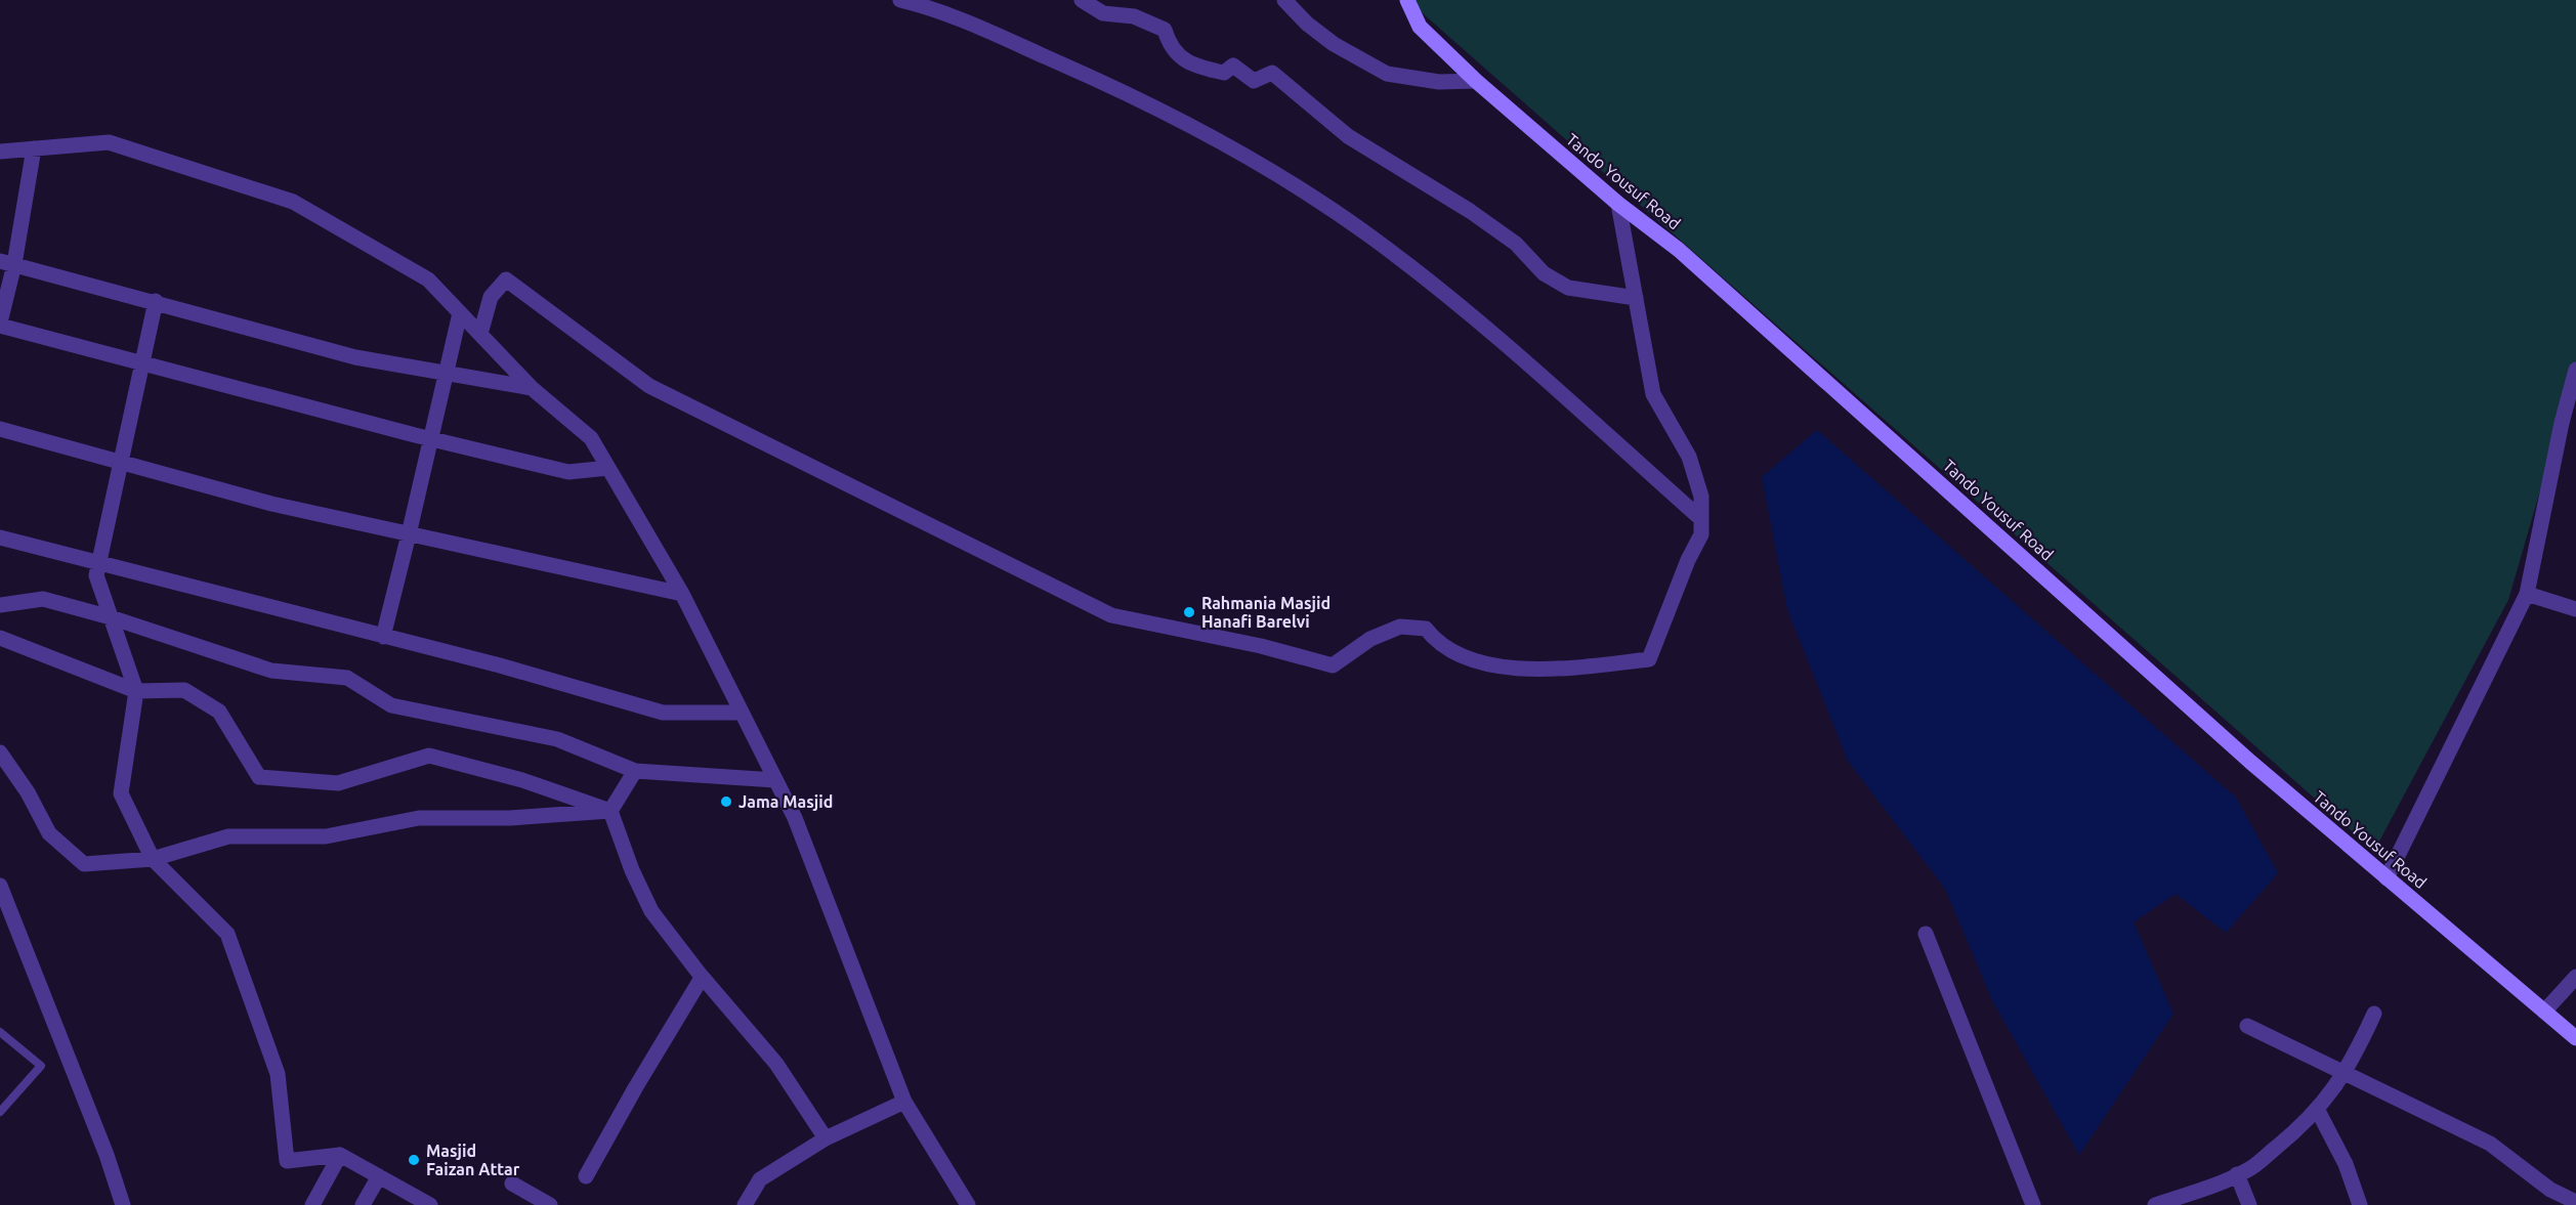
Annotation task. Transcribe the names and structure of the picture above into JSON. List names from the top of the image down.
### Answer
{
  "streets": {
    "street": ["Tando Yousuf Road"]
  },
  "places": ["Rahmania Masjid Hanafi Barelvi", "Jama Masjid", "Masjid Faizan Attar"]
}
